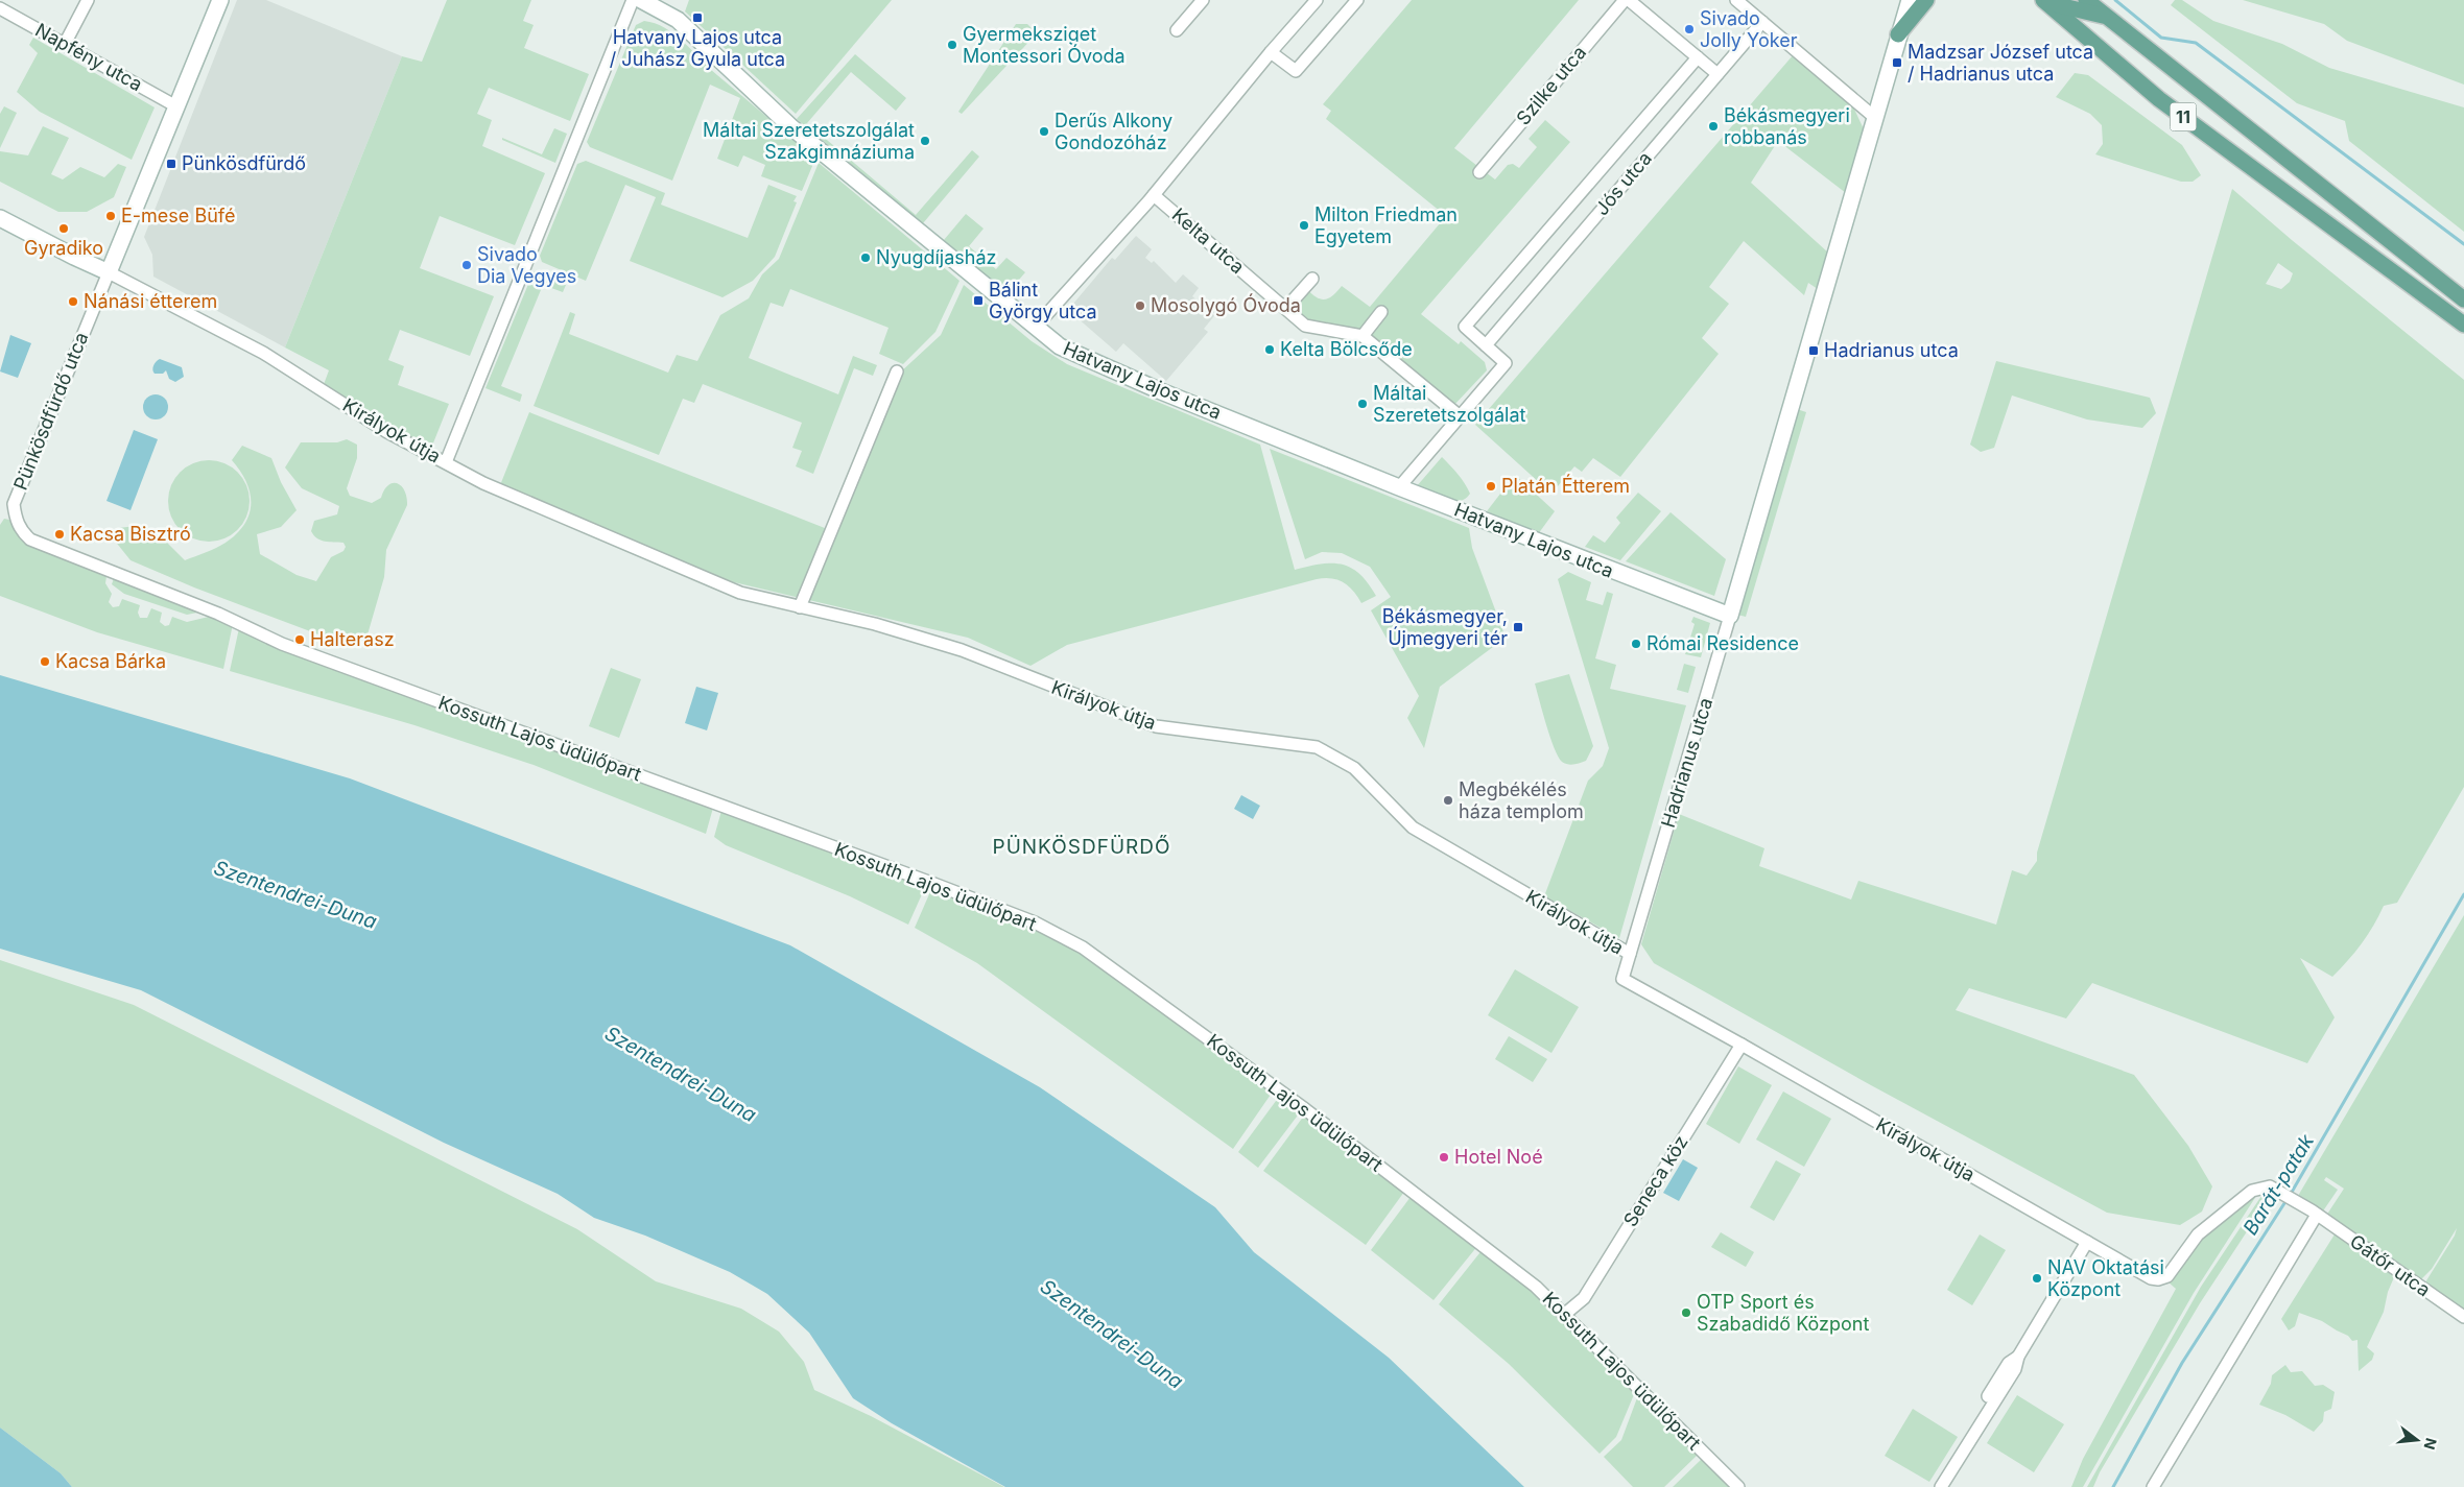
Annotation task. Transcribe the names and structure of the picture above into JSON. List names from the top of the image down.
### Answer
{
  "streets": {
    "main road": ["11"],
    "street": [
      "Napfény utca",
      "Szilke utca",
      "Jós utca",
      "Kelta utca",
      "Hatvany Lajos utca",
      "Pünkösdfürdő utca",
      "Királyok útja",
      "Kossuth Lajos üdülőpart",
      "Hadrianus utca",
      "Seneca köz",
      "Gátőr utca"
    ]
  },
  "crossings": [
    ["Napfény utca", "Pünkösdfürdő utca"],
    ["Szilke utca", "Jós utca"],
    ["Jós utca", "Kelta utca"],
    ["Jós utca", "Hatvany Lajos utca"],
    ["Hatvany Lajos utca", "Hadrianus utca"],
    ["Pünkösdfürdő utca", "Királyok útja"],
    ["Pünkösdfürdő utca", "Kossuth Lajos üdülőpart"],
    ["Királyok útja", "Hadrianus utca"],
    ["Királyok útja", "Seneca köz"],
    ["Királyok útja", "Gátőr utca"],
    ["Kossuth Lajos üdülőpart", "Seneca köz"]
  ],
  "districts": ["PÜNKÖSDFÜRDŐ"],
  "water": ["Szentendrei-Duna", "Barát-patak"],
  "places": {
    "transit": [
      "Hatvany Lajos utca / Juhász Gyula utca",
      "Madzsar József utca / Hadrianus utca",
      "Pünkösdfürdő",
      "Bálint György utca",
      "Hadrianus utca",
      "Békásmegyer, Újmegyeri tér"
    ],
    "other": [
      "Sivado Jolly Yoker",
      "Gyermeksziget Montessori Óvoda",
      "Békásmegyeri robbanás",
      "Derűs Alkony Gondozóház",
      "Máltai Szeretetszolgálat Szakgimnáziuma",
      "E-mese Büfé",
      "Milton Friedman Egyetem",
      "Gyradiko",
      "Nyugdíjasház",
      "Sivado Dia Vegyes",
      "Nánási étterem",
      "Mosolygó Óvoda",
      "Kelta Bölcsőde",
      "Máltai Szeretetszolgálat",
      "Platán Étterem",
      "Kacsa Bisztró",
      "Halterasz",
      "Római Residence",
      "Kacsa Bárka",
      "Megbékélés háza templom",
      "Hotel Noé",
      "NAV Oktatási Központ",
      "OTP Sport és Szabadidő Központ"
    ]
  },
  "north": "right"
}
